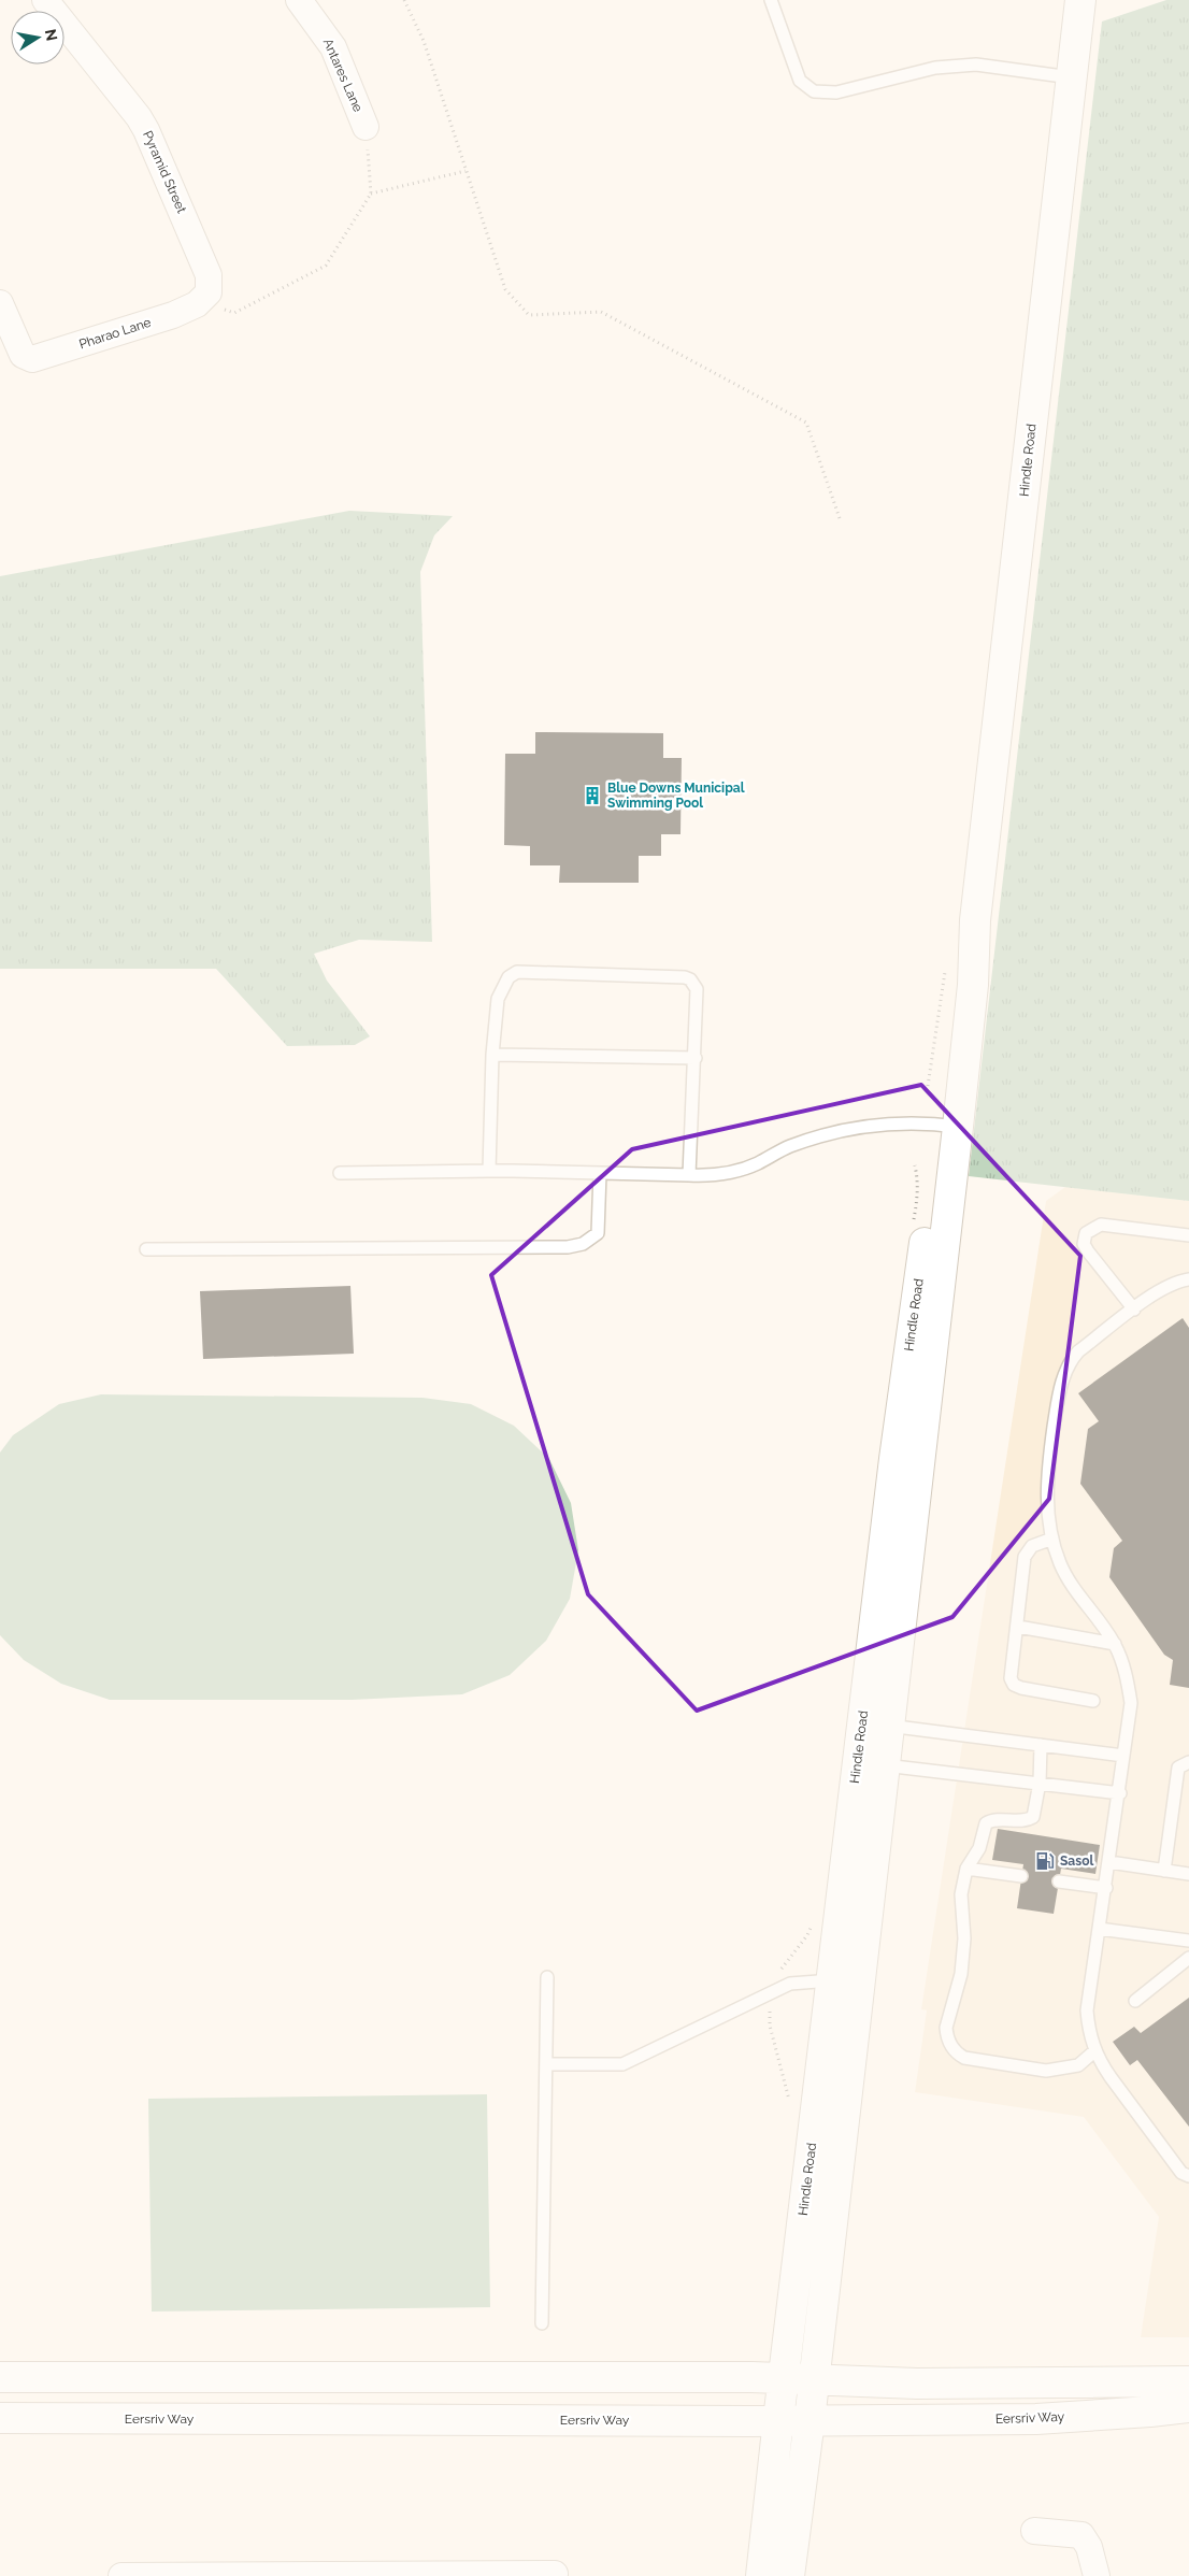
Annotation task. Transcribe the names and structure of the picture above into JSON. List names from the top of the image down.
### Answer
{
  "streets": {
    "main road": ["Hindle Road", "Eersriv Way"],
    "street": ["Antares Lane", "Pyramid Street", "Pharao Lane"]
  },
  "crossings": [
    ["Pyramid Street", "Pharao Lane"],
    ["Hindle Road", "Eersriv Way"]
  ],
  "places": {
    "building": ["Blue Downs Municipal Swimming Pool"],
    "fuel station": ["Sasol"]
  },
  "north": "right"
}
